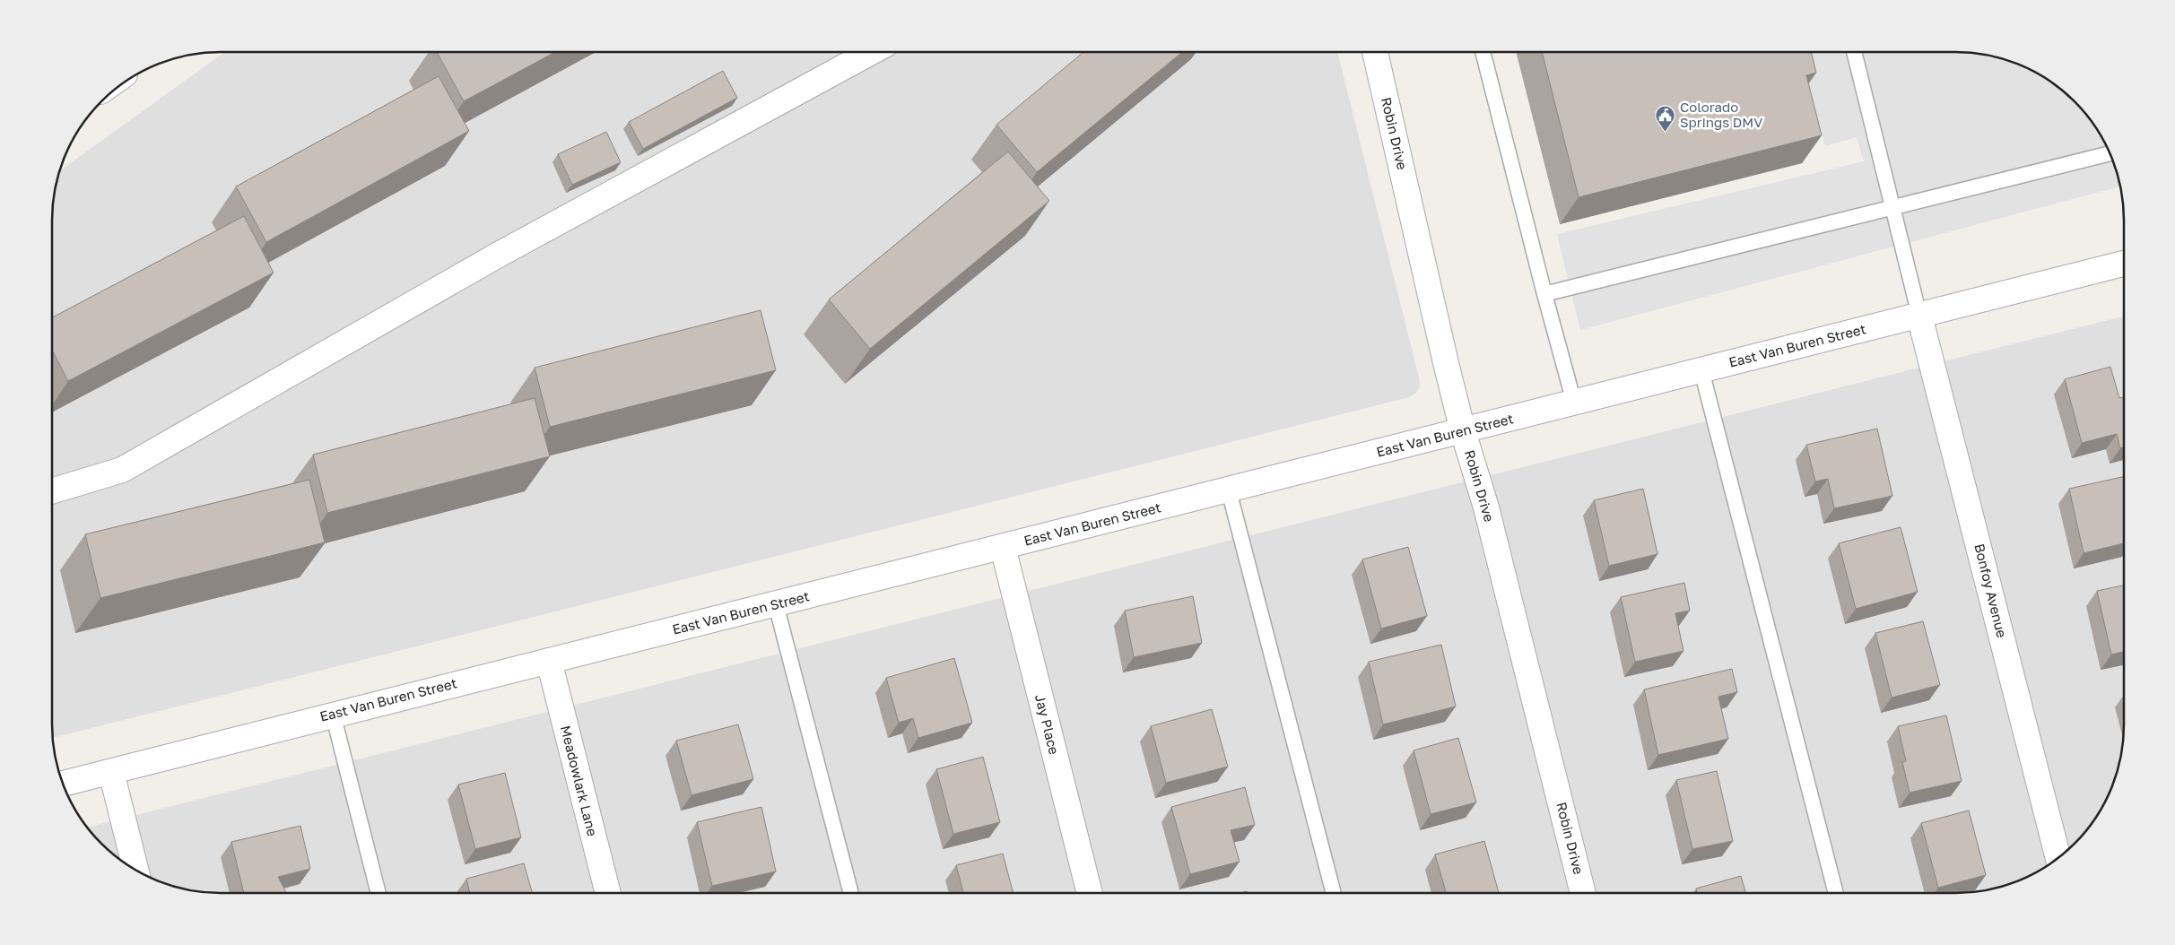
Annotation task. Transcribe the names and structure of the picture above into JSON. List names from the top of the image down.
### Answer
{
  "streets": {
    "street": [
      "Robin Drive",
      "East Van Buren Street",
      "Bonfoy Avenue",
      "Jay Place",
      "Meadowlark Lane"
    ]
  },
  "crossings": [
    ["Robin Drive", "East Van Buren Street"],
    ["East Van Buren Street", "Bonfoy Avenue"],
    ["East Van Buren Street", "Jay Place"],
    ["East Van Buren Street", "Meadowlark Lane"]
  ],
  "places": {
    "public building": ["Colorado Springs DMV"]
  }
}
